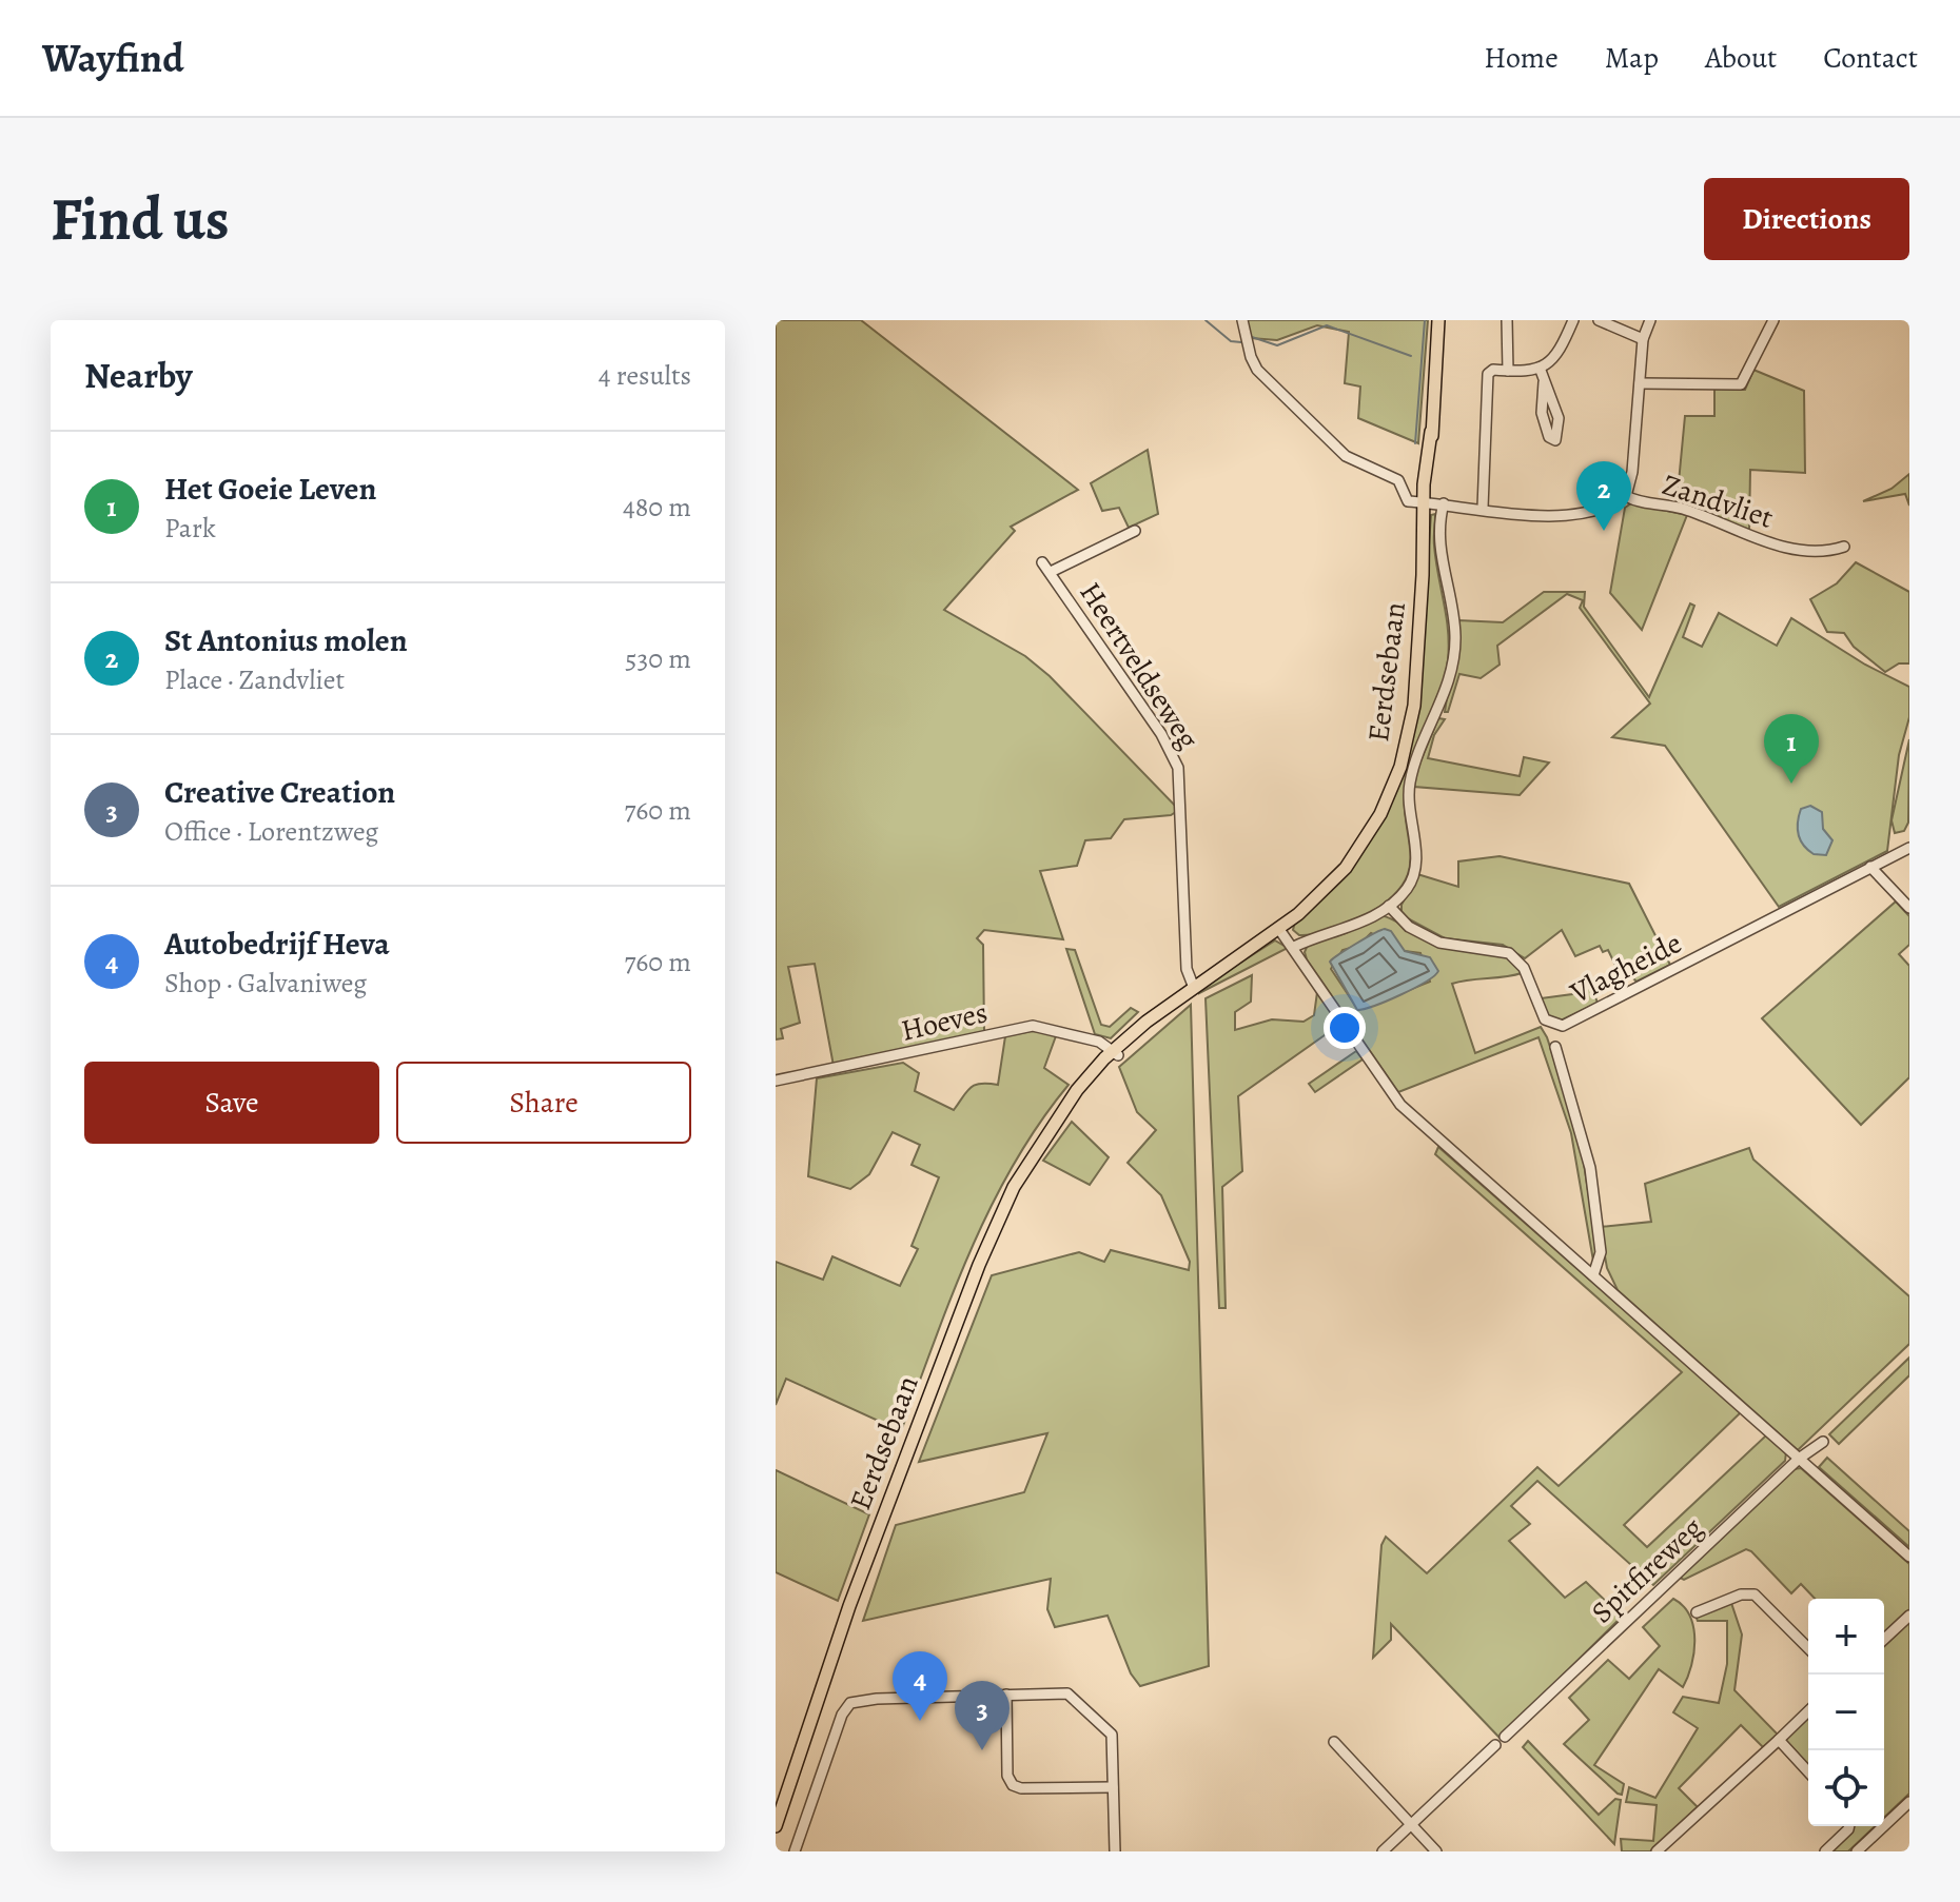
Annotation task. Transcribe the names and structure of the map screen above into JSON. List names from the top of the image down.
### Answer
{
  "streets": {
    "main road": ["Eerdsebaan"],
    "street": [
      "Zandvliet",
      "Heertveldseweg",
      "Vlagheide",
      "Hoeves",
      "Spitfireweg"
    ]
  },
  "crossings": [
    ["Zandvliet", "Eerdsebaan"],
    ["Heertveldseweg", "Eerdsebaan"],
    ["Eerdsebaan", "Hoeves"]
  ],
  "page": {
    "header": "Wayfind",
    "nav": [
      "Home",
      "Map",
      "About",
      "Contact"
    ],
    "buttons": [
      "Directions",
      ["Save", "Share"]
    ],
    "title": "Find us",
    "heading": ["Nearby", "4 results"],
    "list": [
      {
        "mark": "1",
        "name": "Het Goeie Leven",
        "note": "Park",
        "value": "480 m"
      },
      {
        "mark": "2",
        "name": "St Antonius molen",
        "note": "Place · Zandvliet",
        "value": "530 m"
      },
      {
        "mark": "3",
        "name": "Creative Creation",
        "note": "Office · Lorentzweg",
        "value": "760 m"
      },
      {
        "mark": "4",
        "name": "Autobedrijf Heva",
        "note": "Shop · Galvaniweg",
        "value": "760 m"
      }
    ],
    "pins": [
      "2",
      "1",
      "4",
      "3"
    ],
    "map_buttons": ["+", "−"]
  }
}
